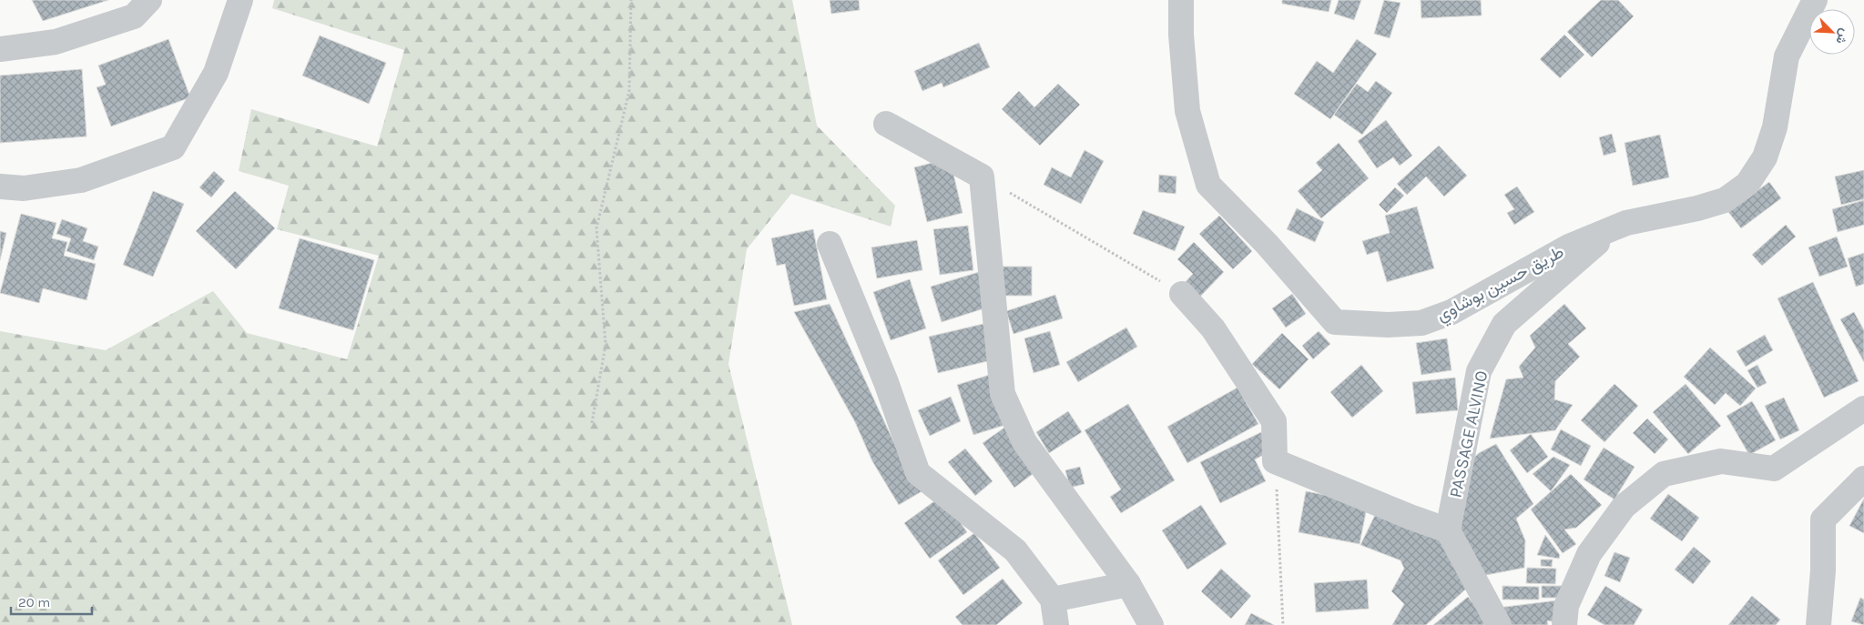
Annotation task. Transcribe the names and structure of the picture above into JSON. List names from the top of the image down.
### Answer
{
  "streets": {
    "street": ["طريق حسين بوشاوي", "PASSAGE ALVINO"]
  },
  "crossings": [
    ["طريق حسين بوشاوي", "PASSAGE ALVINO"]
  ],
  "scale_bar": "20 m",
  "north": "bottom right"
}
